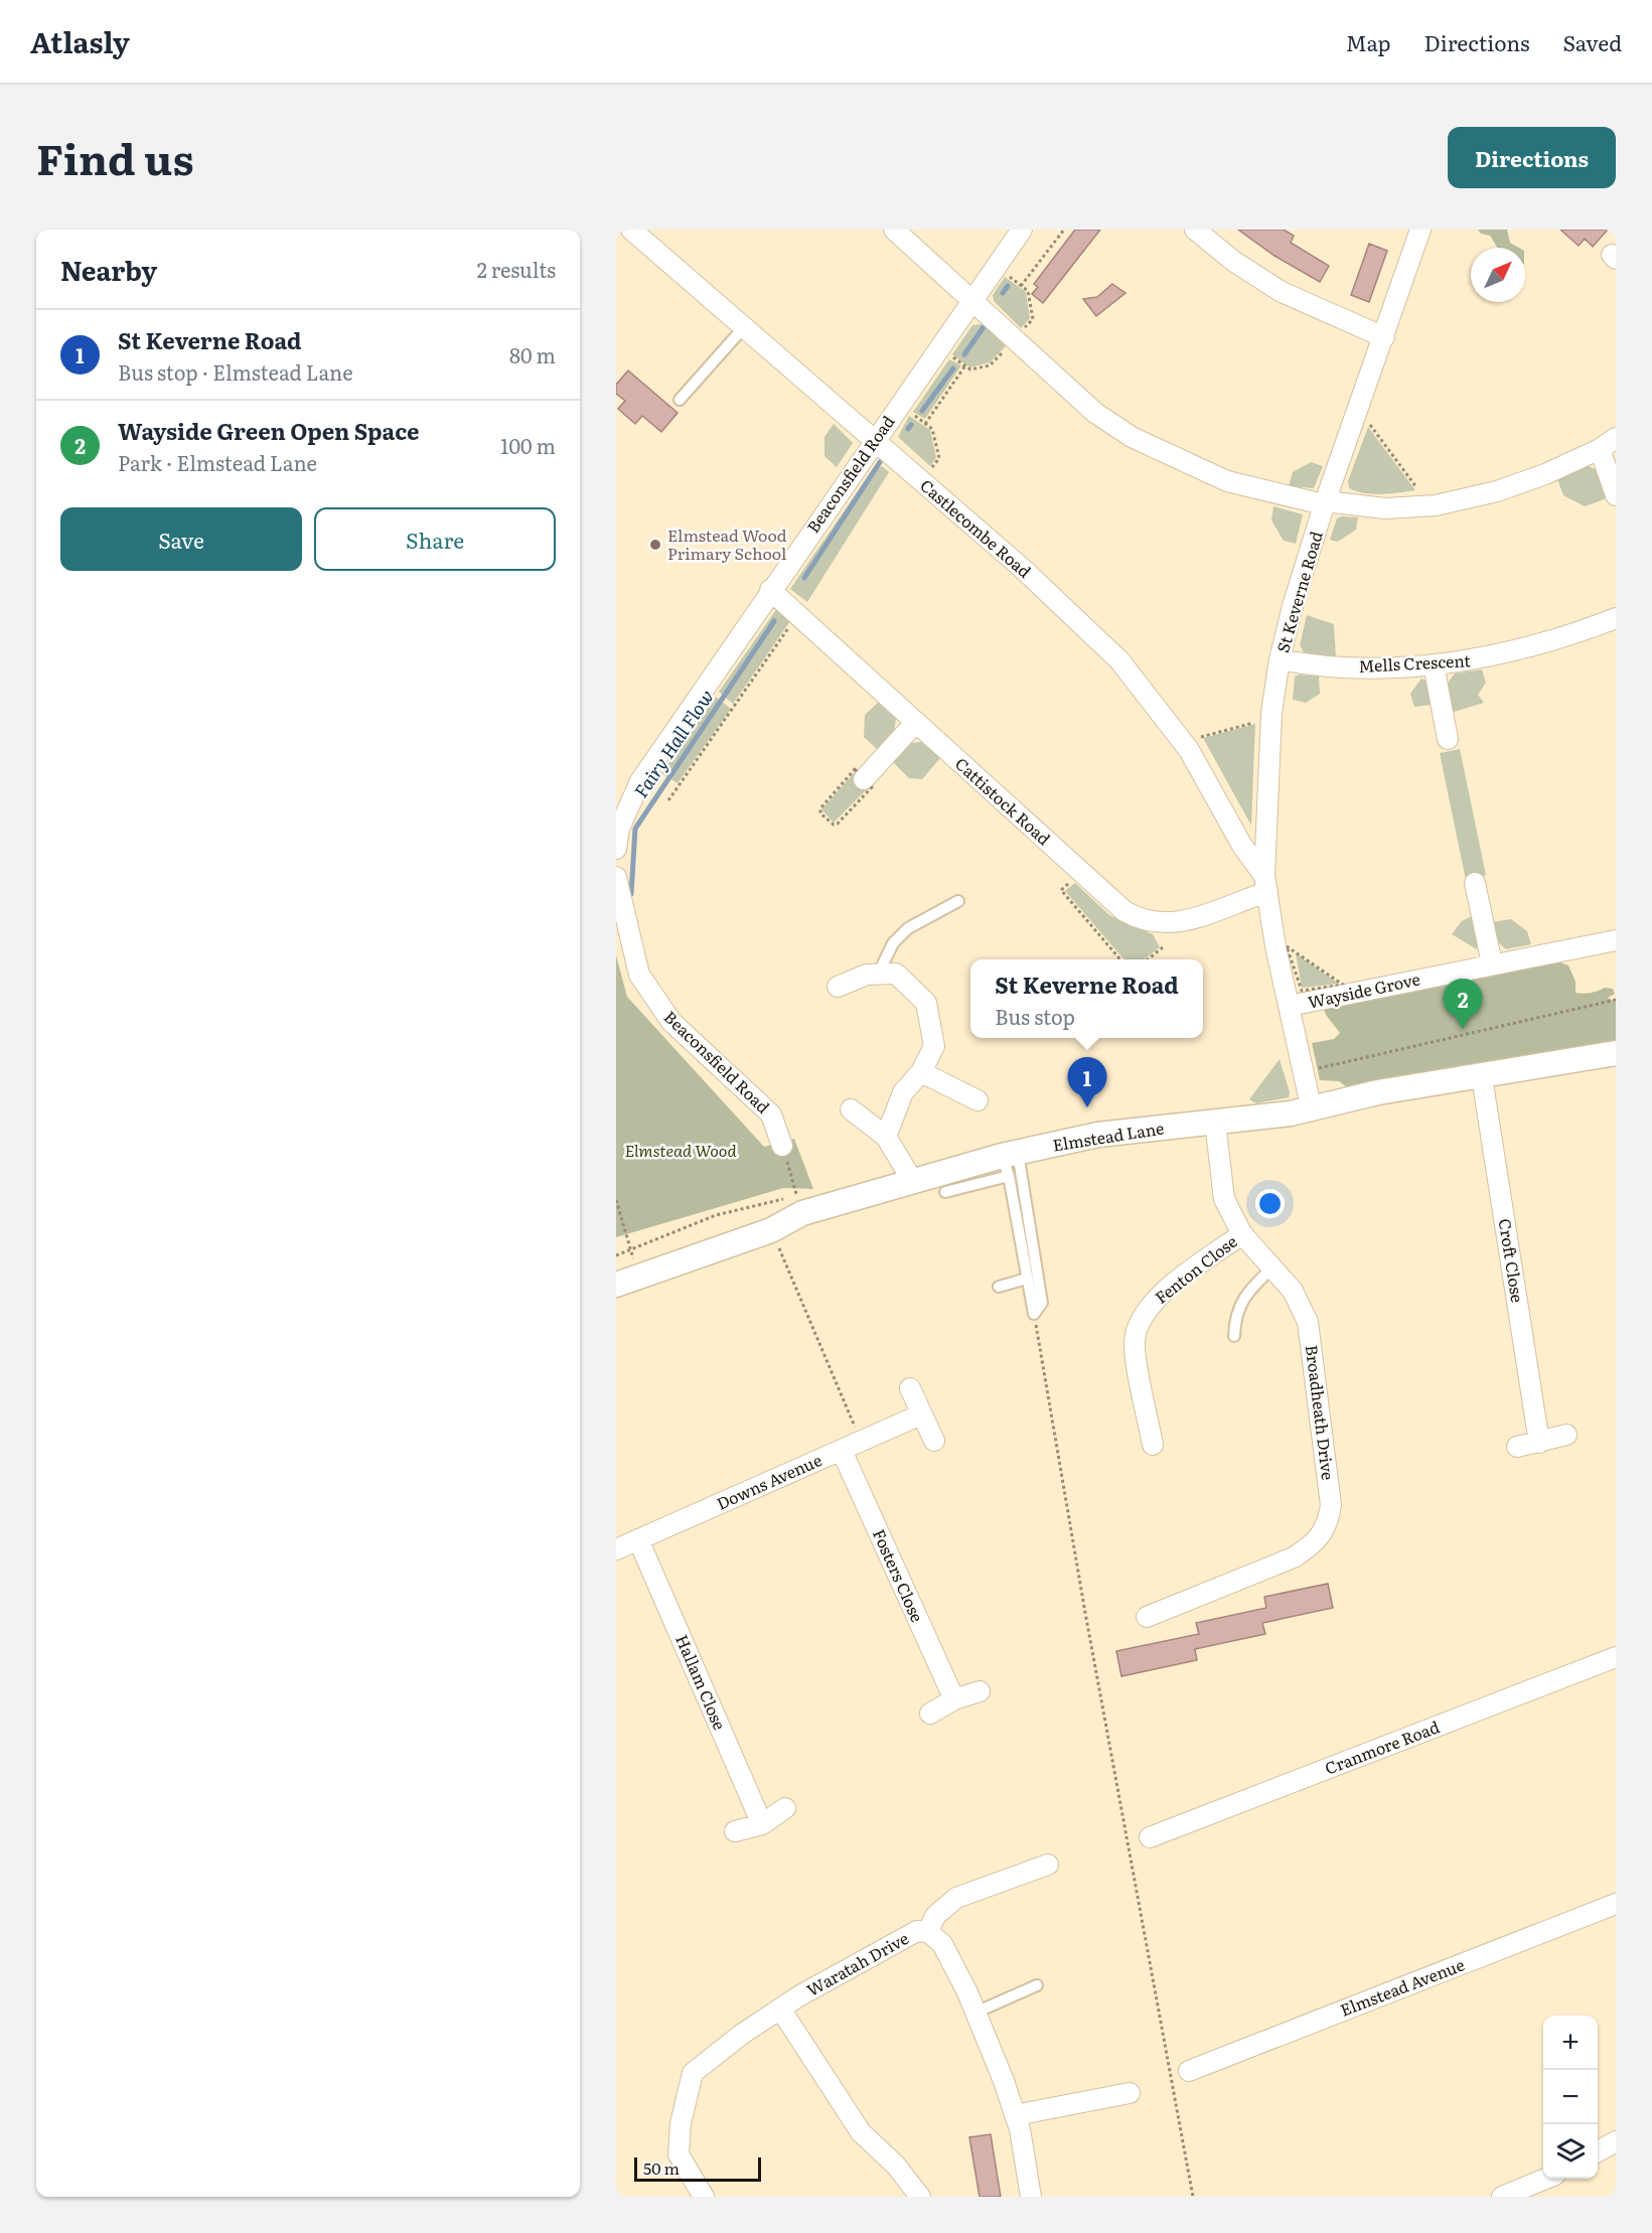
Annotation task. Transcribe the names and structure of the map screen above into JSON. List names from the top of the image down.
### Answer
{
  "streets": {
    "street": [
      "Beaconsfield Road",
      "Castlecombe Road",
      "St Keverne Road",
      "Mells Crescent",
      "Cattistock Road",
      "Wayside Grove",
      "Elmstead Lane",
      "Croft Close",
      "Fenton Close",
      "Broadheath Drive",
      "Downs Avenue",
      "Fosters Close",
      "Hallam Close",
      "Cranmore Road",
      "Waratah Drive",
      "Elmstead Avenue"
    ]
  },
  "crossings": [
    ["Beaconsfield Road", "Castlecombe Road"],
    ["Beaconsfield Road", "Cattistock Road"],
    ["Castlecombe Road", "St Keverne Road"],
    ["Castlecombe Road", "Cattistock Road"],
    ["St Keverne Road", "Mells Crescent"],
    ["St Keverne Road", "Cattistock Road"],
    ["St Keverne Road", "Wayside Grove"],
    ["St Keverne Road", "Elmstead Lane"],
    ["Elmstead Lane", "Croft Close"],
    ["Elmstead Lane", "Broadheath Drive"],
    ["Fenton Close", "Broadheath Drive"],
    ["Downs Avenue", "Fosters Close"],
    ["Downs Avenue", "Hallam Close"]
  ],
  "water": ["Fairy Hall Flow"],
  "parks": ["Elmstead Wood"],
  "places": ["Elmstead Wood Primary School"],
  "scale_bar": "50 m",
  "north": "top right",
  "page": {
    "header": "Atlasly",
    "nav": ["Map", "Directions", "Saved"],
    "title": "Find us",
    "buttons": [
      "Directions",
      ["Save", "Share"]
    ],
    "heading": ["Nearby", "2 results"],
    "list": [
      {
        "mark": "1",
        "name": "St Keverne Road",
        "note": "Bus stop · Elmstead Lane",
        "value": "80 m"
      },
      {
        "mark": "2",
        "name": "Wayside Green Open Space",
        "note": "Park · Elmstead Lane",
        "value": "100 m"
      }
    ],
    "popup": ["St Keverne Road", "Bus stop"],
    "pins": ["2", "1"],
    "map_buttons": ["+", "−"],
    "scale": "50 m"
  }
}
